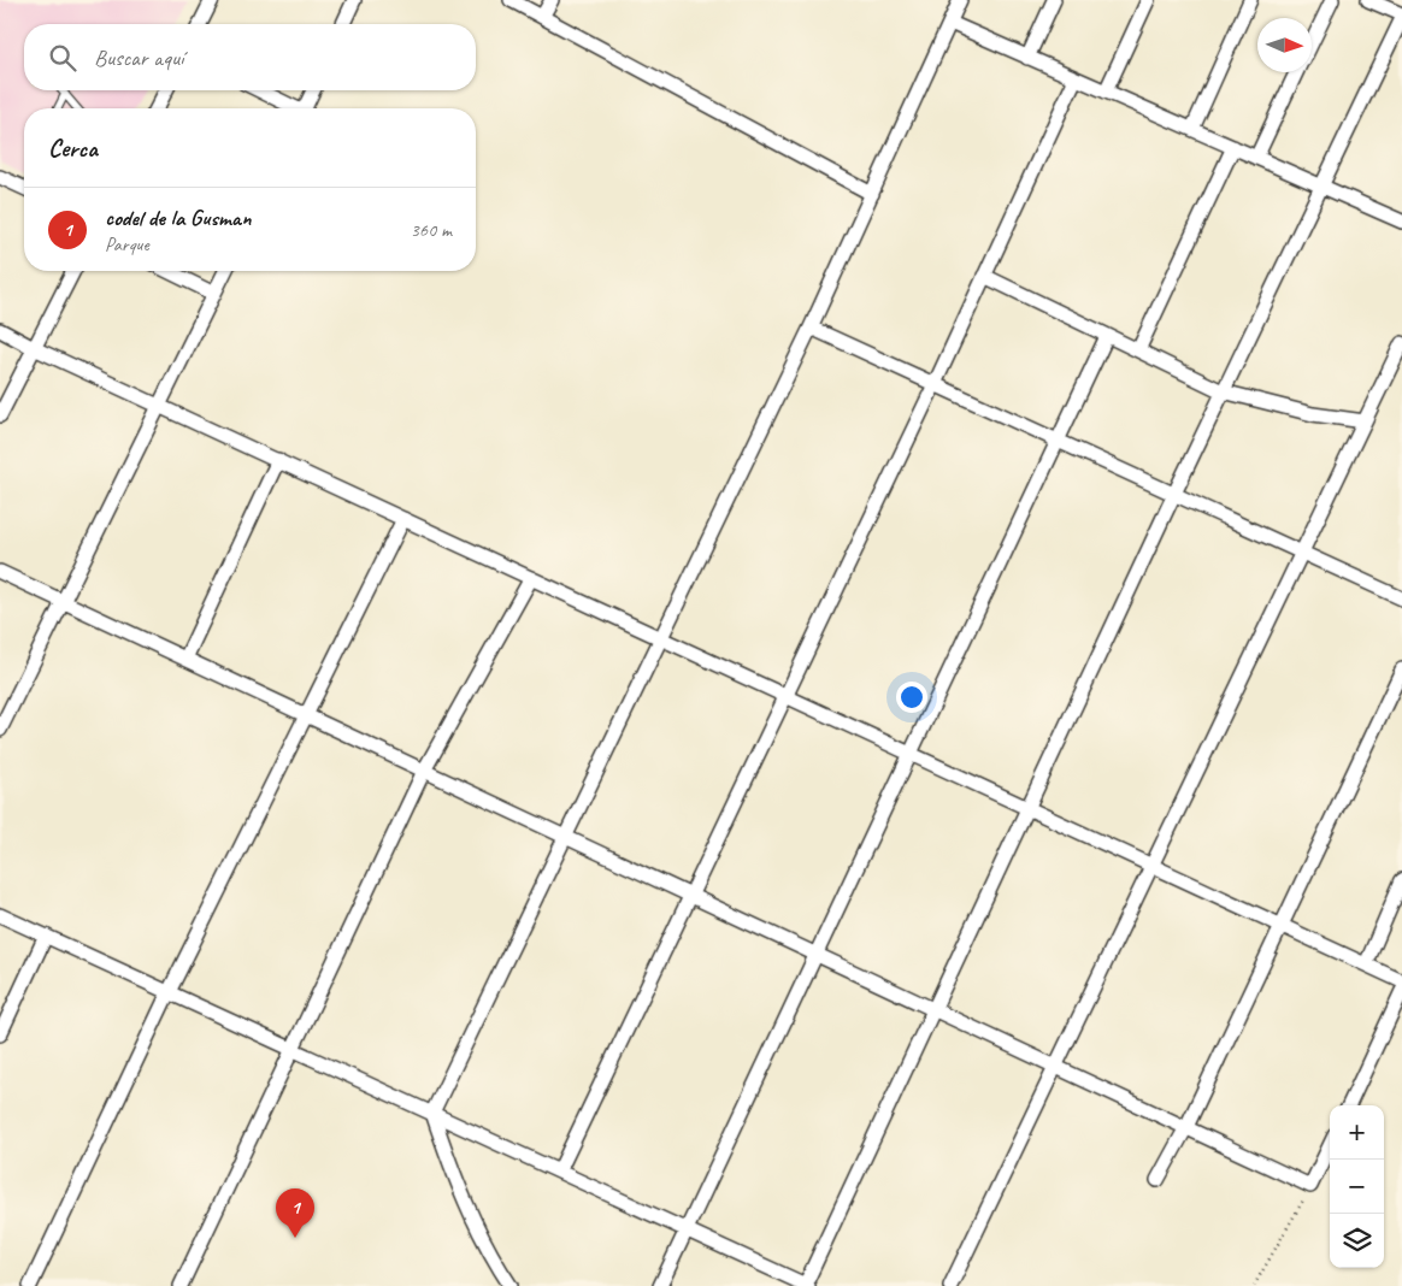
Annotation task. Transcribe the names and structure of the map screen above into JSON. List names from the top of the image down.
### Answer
{
  "north": "right",
  "page": {
    "search": "Buscar aquí",
    "heading": "Cerca",
    "list": [
      {
        "mark": "1",
        "name": "codel de la Gusman",
        "note": "Parque",
        "value": "360 m"
      }
    ],
    "map_buttons": ["+", "−"],
    "pins": "1"
  }
}
